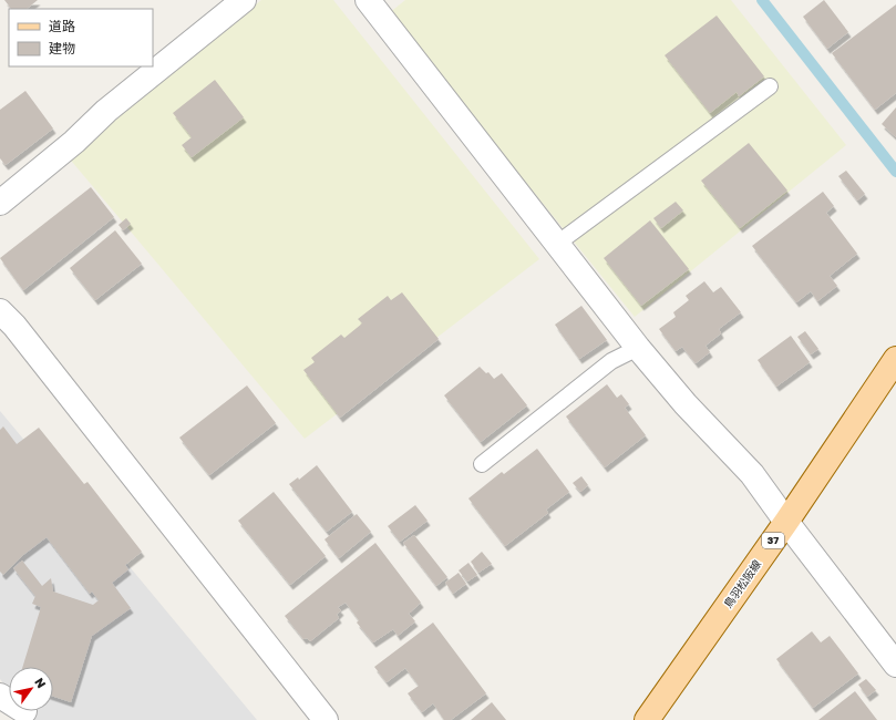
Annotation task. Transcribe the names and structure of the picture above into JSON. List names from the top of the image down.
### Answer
{
  "streets": {
    "main road": ["37", "鳥羽松阪線"]
  },
  "legend": ["道路", "建物"],
  "north": "top right"
}
